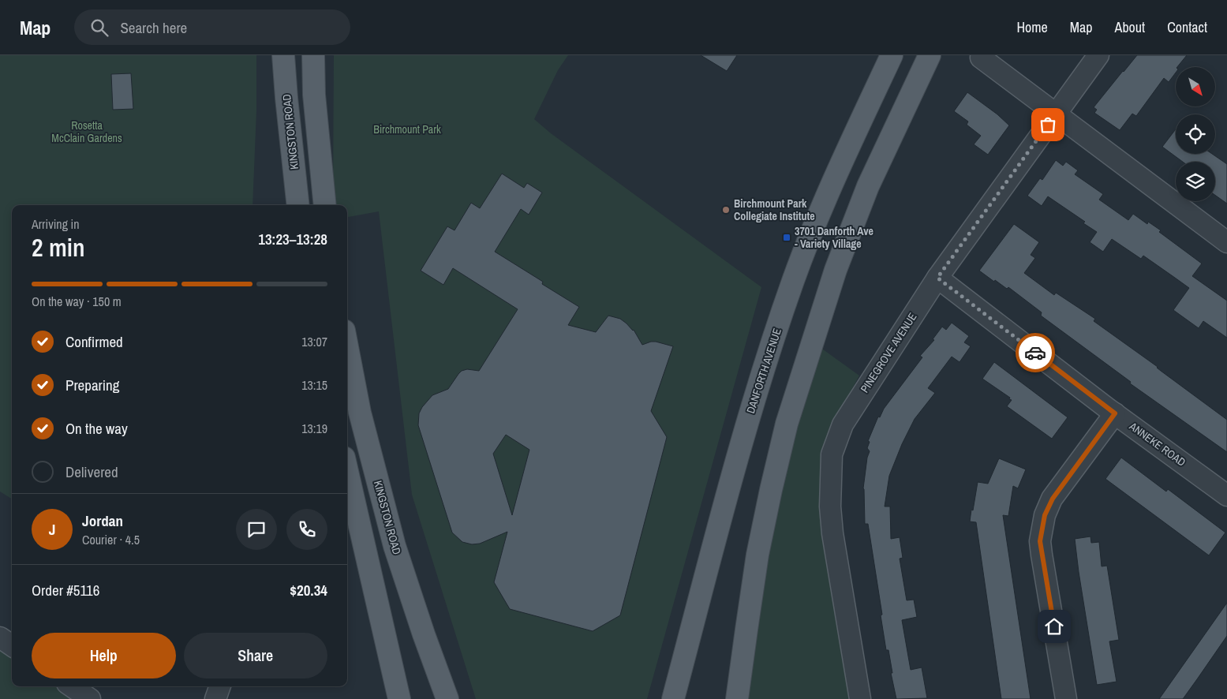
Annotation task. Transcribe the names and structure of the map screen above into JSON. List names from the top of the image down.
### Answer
{
  "streets": {
    "main road": ["KINGSTON ROAD", "DANFORTH AVENUE"],
    "street": ["PINEGROVE AVENUE", "ANNEKE ROAD"]
  },
  "crossings": [
    ["PINEGROVE AVENUE", "ANNEKE ROAD"]
  ],
  "parks": ["Rosetta McClain Gardens", "Birchmount Park"],
  "places": {
    "other": ["Birchmount Park Collegiate Institute"],
    "transit": ["3701 Danforth Ave - Variety Village"]
  },
  "north": "bottom right",
  "page": {
    "header": "Map",
    "search": "Search here",
    "nav": [
      "Home",
      "Map",
      "About",
      "Contact"
    ],
    "heading": ["2 min", "Arriving in", "13:23–13:28"],
    "panel": [
      "Jordan",
      "Courier · 4.5",
      "Order #5116",
      "$20.34"
    ],
    "bar": "On the way · 150 m",
    "list": [
      ["Confirmed", "13:07"],
      ["Preparing", "13:15"],
      ["On the way", "13:19"],
      "Delivered"
    ],
    "round": "J",
    "buttons": ["Help", "Share"]
  }
}
